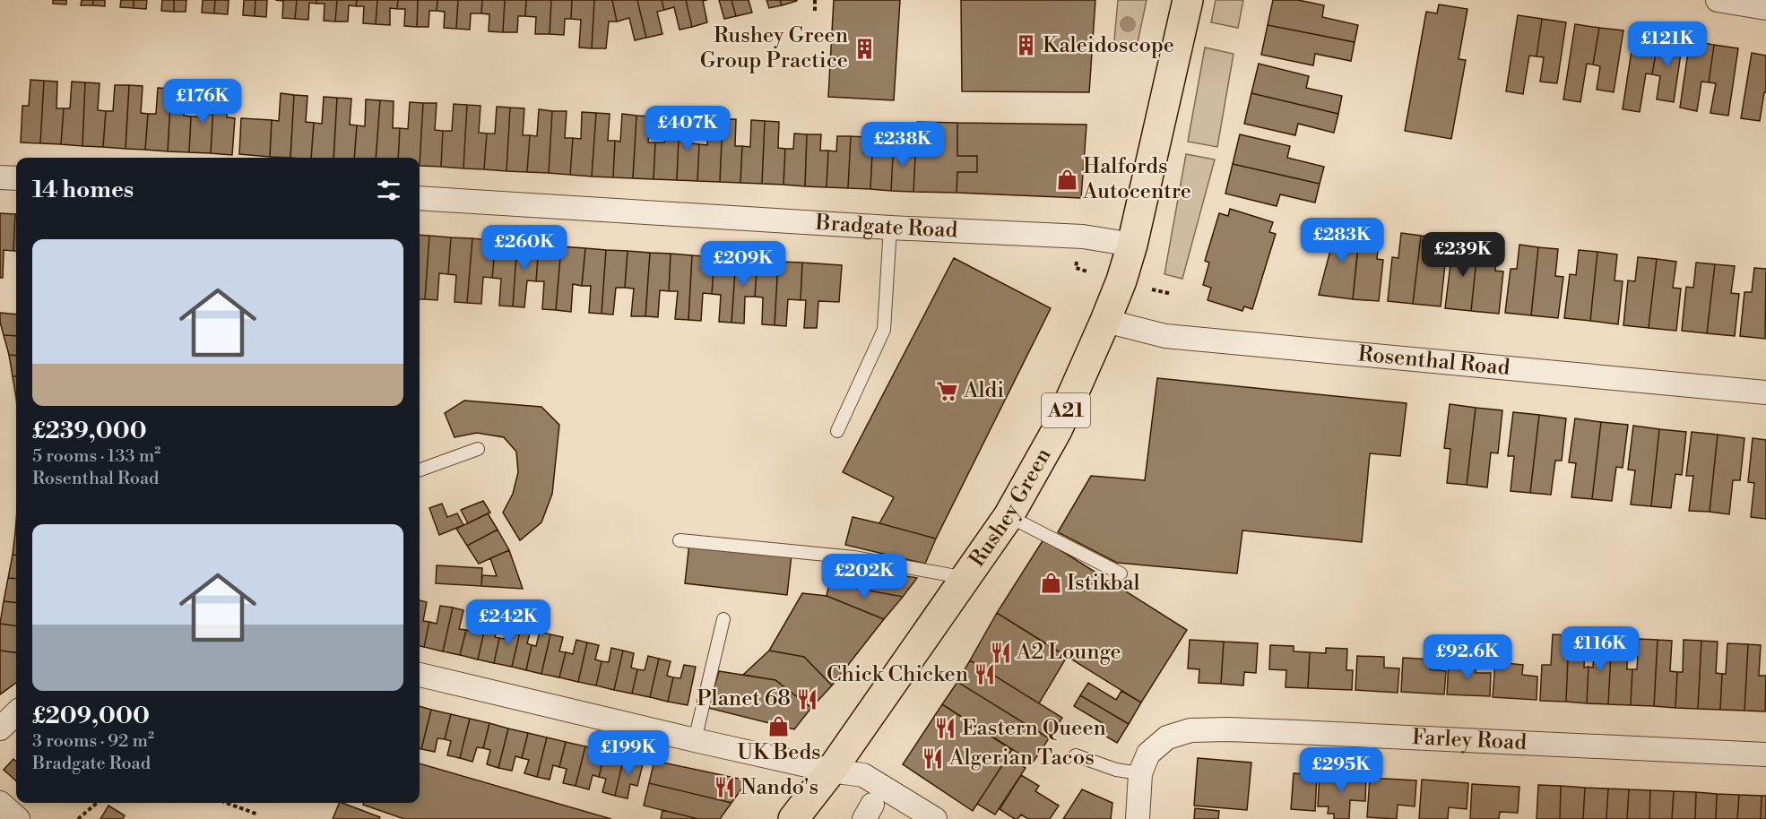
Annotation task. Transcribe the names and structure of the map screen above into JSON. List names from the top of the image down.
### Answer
{
  "streets": {
    "highway": ["A21", "Rushey Green"],
    "street": ["Bradgate Road", "Rosenthal Road", "Farley Road"]
  },
  "crossings": [
    ["Bradgate Road", "Rushey Green"],
    ["Rosenthal Road", "Rushey Green"]
  ],
  "places": {
    "building": ["Kaleidoscope", "Rushey Green Group Practice"],
    "shop": ["Halfords Autocentre", "Istikbal", "UK Beds"],
    "supermarket": ["Aldi"],
    "restaurant": [
      "A2 Lounge",
      "Chick Chicken",
      "Planet 68",
      "Eastern Queen",
      "Algerian Tacos",
      "Nando's"
    ]
  },
  "page": {
    "price": [
      "£121K",
      "£176K",
      "£407K",
      "£238K",
      "£283K",
      "£260K",
      "£239K",
      "£209K",
      "£202K",
      "£242K",
      "£116K",
      "£92.6K",
      "£199K",
      "£295K"
    ],
    "heading": "14 homes",
    "list": [
      {
        "name": "£239,000",
        "note": "5 rooms · 133 m² · Rosenthal Road"
      },
      {
        "name": "£209,000",
        "note": "3 rooms · 92 m² · Bradgate Road"
      }
    ]
  }
}
